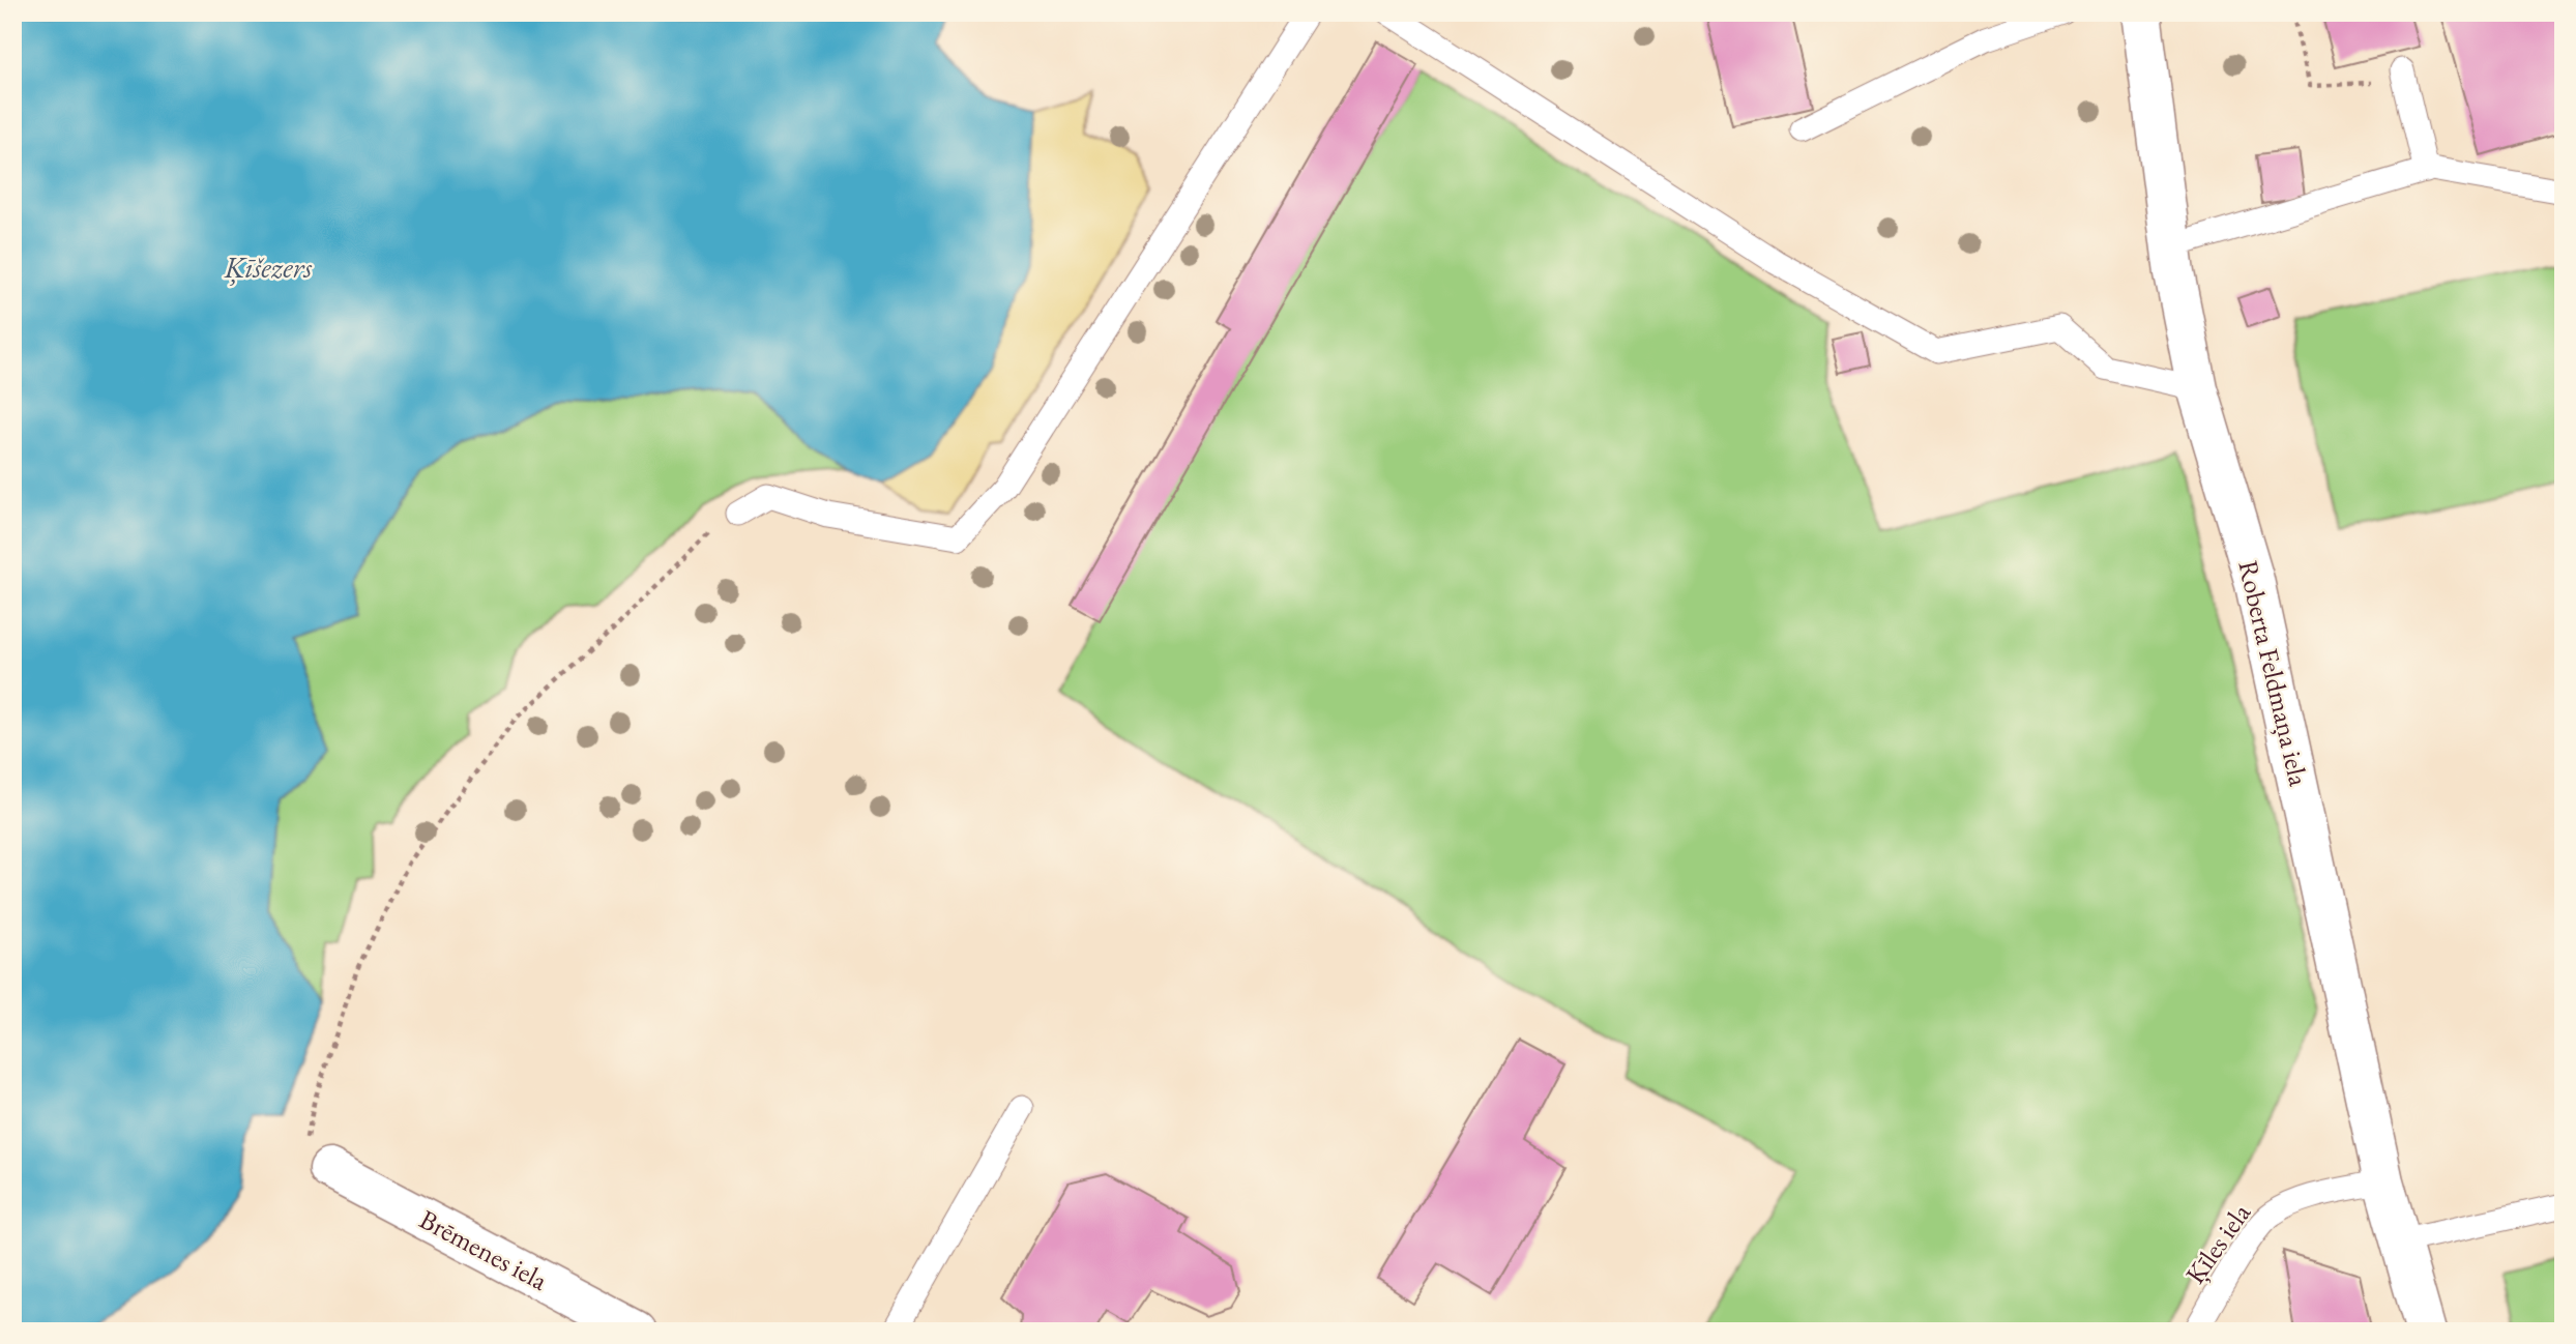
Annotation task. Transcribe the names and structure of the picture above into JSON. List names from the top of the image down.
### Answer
{
  "streets": {
    "street": ["Roberta Feldmaņa iela", "Brēmenes iela"],
    "lane": ["Ķīles iela"]
  },
  "crossings": [
    ["Roberta Feldmaņa iela", "Ķīles iela"]
  ],
  "water": ["Ķīšezers"]
}
